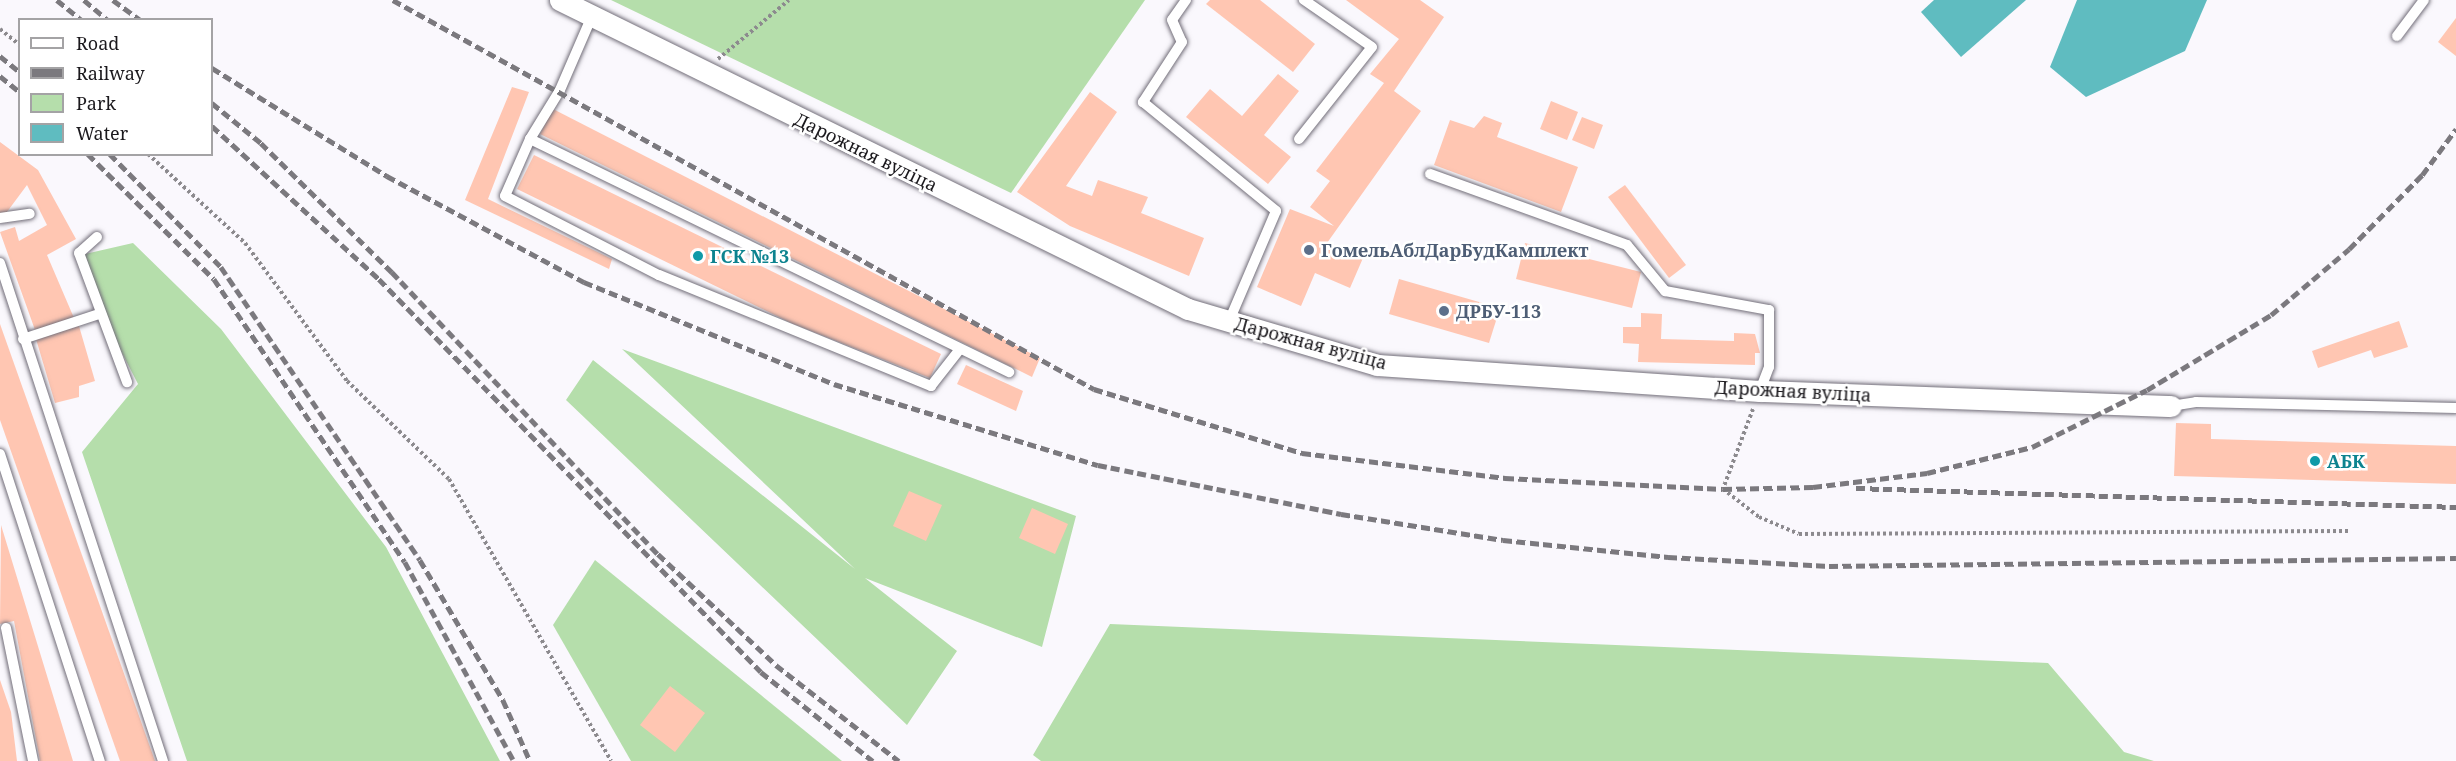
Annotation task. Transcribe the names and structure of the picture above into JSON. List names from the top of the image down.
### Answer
{
  "streets": {
    "street": ["Дарожная вуліца"]
  },
  "places": [
    "ГомельАблДарБудКамплект",
    "ГСК №13",
    "ДРБУ-113",
    "АБК"
  ],
  "legend": [
    "Road",
    "Railway",
    "Park",
    "Water"
  ]
}
